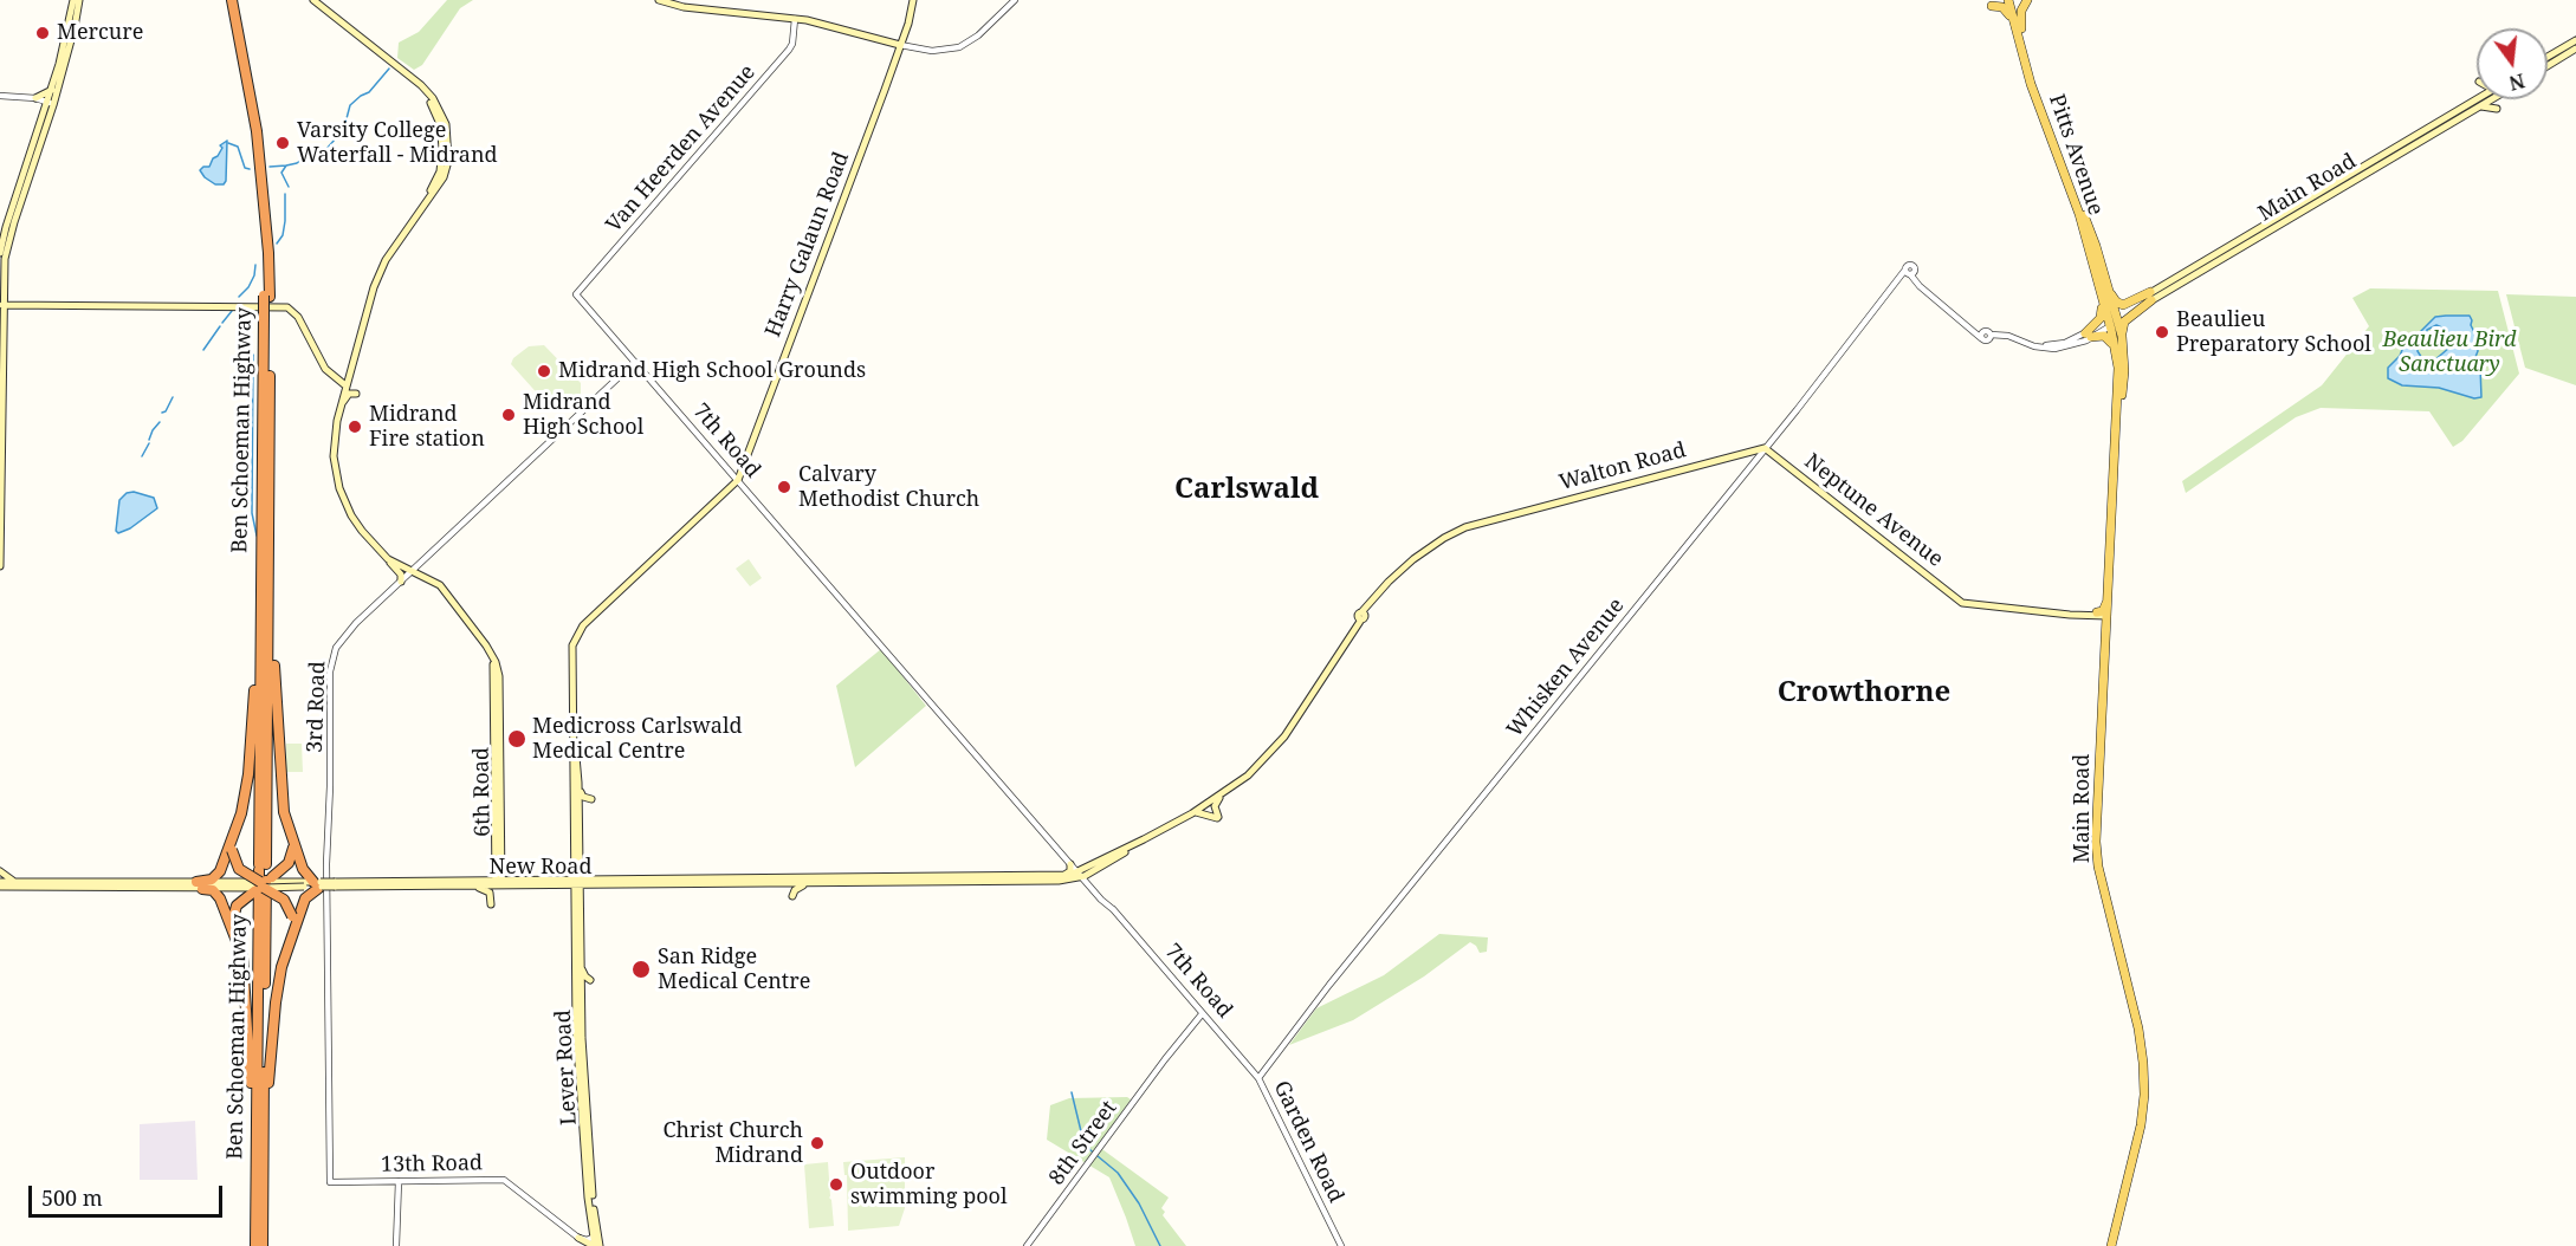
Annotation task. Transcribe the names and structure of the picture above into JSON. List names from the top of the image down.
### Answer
{
  "streets": {
    "highway": ["Ben Schoeman Highway"],
    "main road": [
      "Pitts Avenue",
      "Main Road",
      "Harry Galaun Road",
      "Walton Road",
      "Neptune Avenue",
      "6th Road",
      "New Road",
      "Lever Road"
    ],
    "street": [
      "Van Heerden Avenue",
      "7th Road",
      "Whisken Avenue",
      "3rd Road",
      "Garden Road",
      "8th Street",
      "13th Road"
    ]
  },
  "crossings": [
    ["Van Heerden Avenue", "7th Road"],
    ["Pitts Avenue", "Main Road"],
    ["Harry Galaun Road", "7th Road"],
    ["Harry Galaun Road", "New Road"],
    ["Harry Galaun Road", "Lever Road"],
    ["7th Road", "Walton Road"],
    ["7th Road", "Whisken Avenue"],
    ["7th Road", "3rd Road"],
    ["7th Road", "New Road"],
    ["7th Road", "Garden Road"],
    ["7th Road", "8th Street"],
    ["Walton Road", "Neptune Avenue"],
    ["Walton Road", "Whisken Avenue"],
    ["Walton Road", "New Road"],
    ["Neptune Avenue", "Whisken Avenue"],
    ["Whisken Avenue", "Garden Road"],
    ["3rd Road", "13th Road"],
    ["6th Road", "New Road"],
    ["New Road", "Lever Road"]
  ],
  "districts": ["Carlswald", "Crowthorne"],
  "parks": ["Beaulieu Bird Sanctuary"],
  "places": [
    "Mercure",
    "Varsity College Waterfall - Midrand",
    "Beaulieu Preparatory School",
    "Midrand High School Grounds",
    "Midrand High School",
    "Midrand Fire station",
    "Calvary Methodist Church",
    "Medicross Carlswald Medical Centre",
    "San Ridge Medical Centre",
    "Christ Church Midrand",
    "Outdoor swimming pool"
  ],
  "scale_bar": "500 m",
  "north": "bottom"
}
